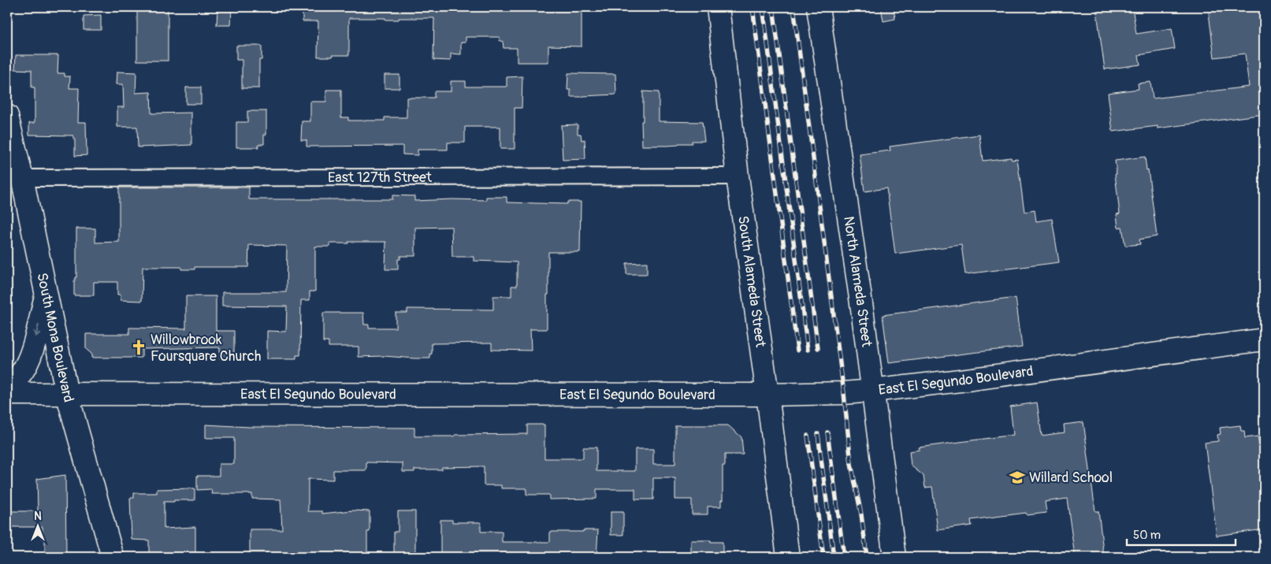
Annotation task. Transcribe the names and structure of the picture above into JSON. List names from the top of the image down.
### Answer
{
  "streets": {
    "street": [
      "East 127th Street",
      "South Alameda Street",
      "North Alameda Street",
      "South Mona Boulevard",
      "East El Segundo Boulevard"
    ]
  },
  "crossings": [
    ["East 127th Street", "South Alameda Street"],
    ["East 127th Street", "South Mona Boulevard"],
    ["South Alameda Street", "East El Segundo Boulevard"],
    ["North Alameda Street", "East El Segundo Boulevard"],
    ["South Mona Boulevard", "East El Segundo Boulevard"]
  ],
  "places": {
    "church": ["Willowbrook Foursquare Church"],
    "school or university": ["Willard School"]
  },
  "scale_bar": "50 m",
  "north": "top"
}
